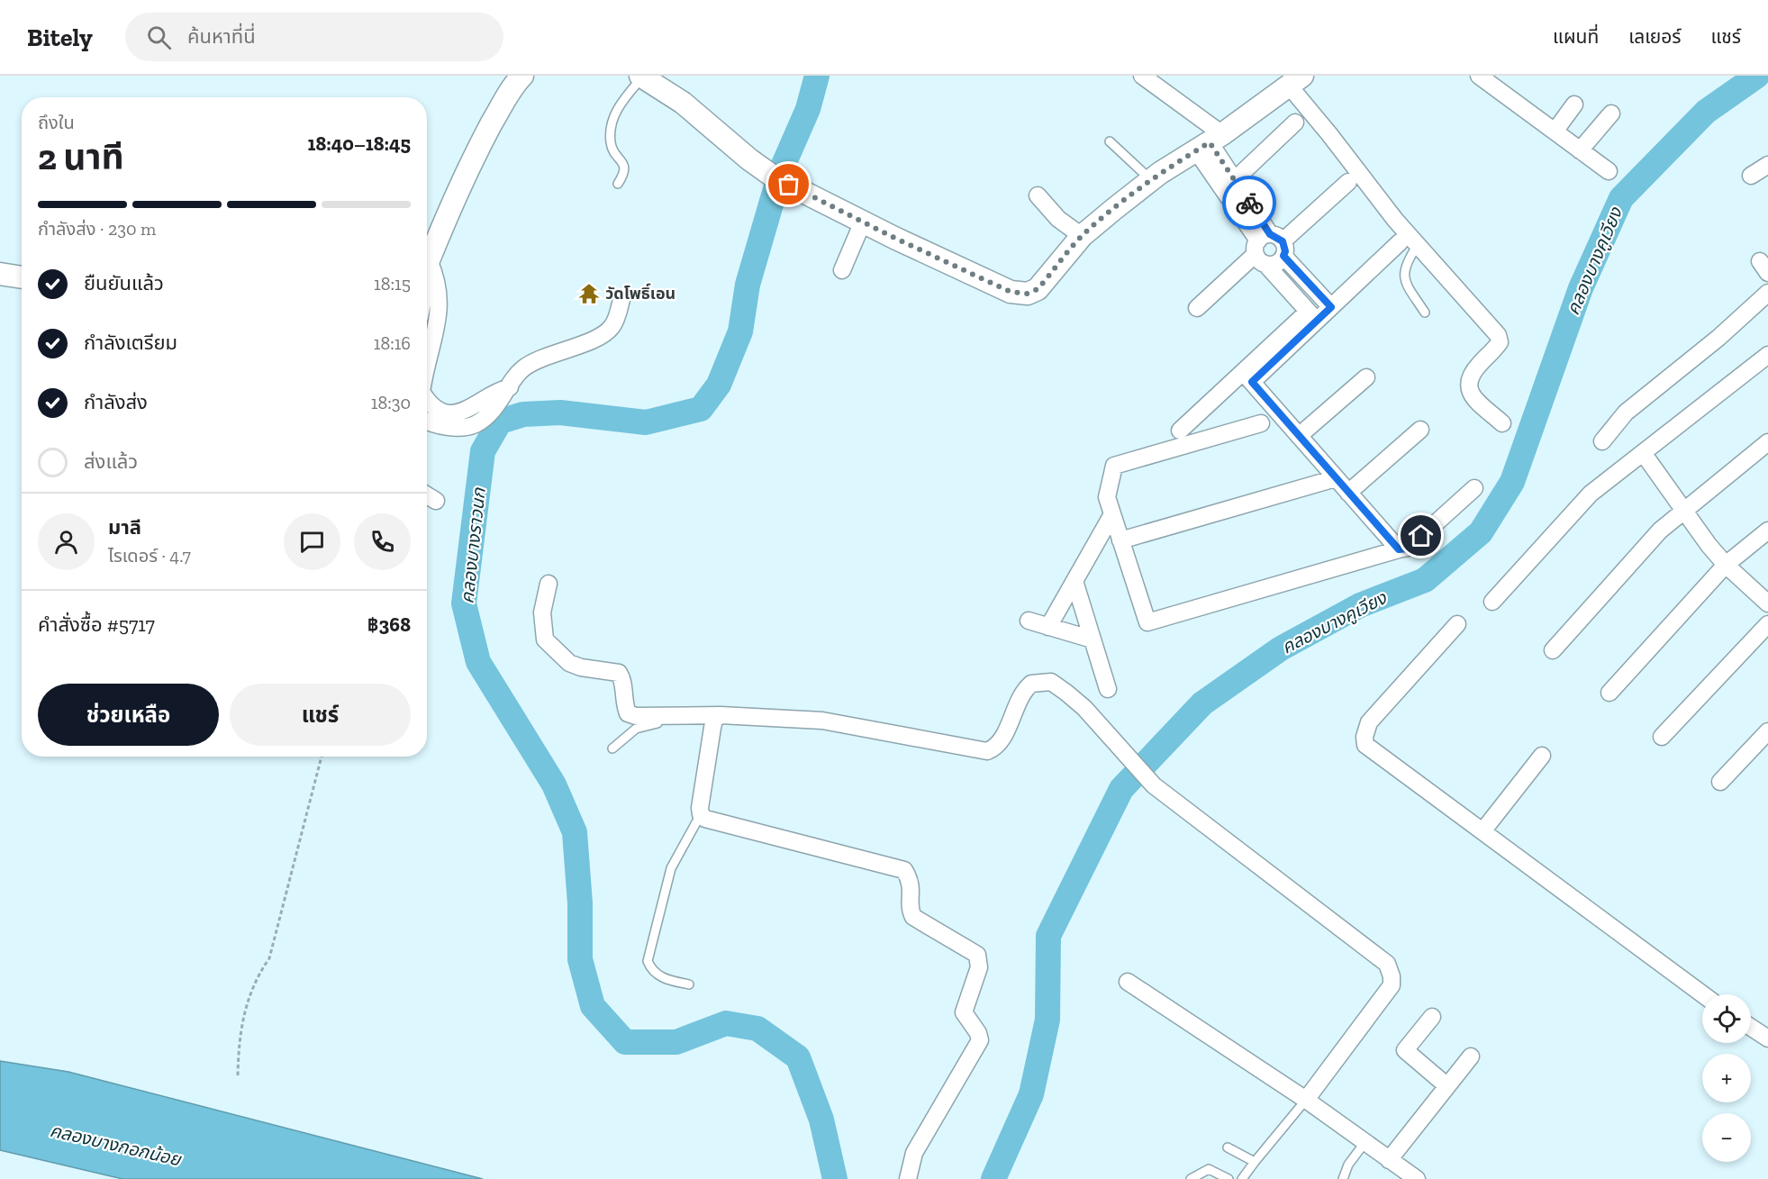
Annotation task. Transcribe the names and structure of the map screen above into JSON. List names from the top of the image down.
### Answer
{
  "water": ["คลองบางคูเวียง", "คลองบางราวนก", "คลองบางกอกน้อย"],
  "places": {
    "temple": ["วัดโพธิ์เอน"]
  },
  "page": {
    "header": "Bitely",
    "search": "ค้นหาที่นี่",
    "nav": ["แผนที่", "เลเยอร์", "แชร์"],
    "heading": ["2 นาที", "ถึงใน", "18:40–18:45"],
    "panel": [
      "มาลี",
      "ไรเดอร์ · 4.7",
      "คำสั่งซื้อ #5717",
      "฿368"
    ],
    "bar": "กำลังส่ง · 230 m",
    "list": [
      ["ยืนยันแล้ว", "18:15"],
      ["กำลังเตรียม", "18:16"],
      ["กำลังส่ง", "18:30"],
      "ส่งแล้ว"
    ],
    "buttons": ["ช่วยเหลือ", "แชร์"],
    "map_buttons": ["+", "−"]
  }
}
